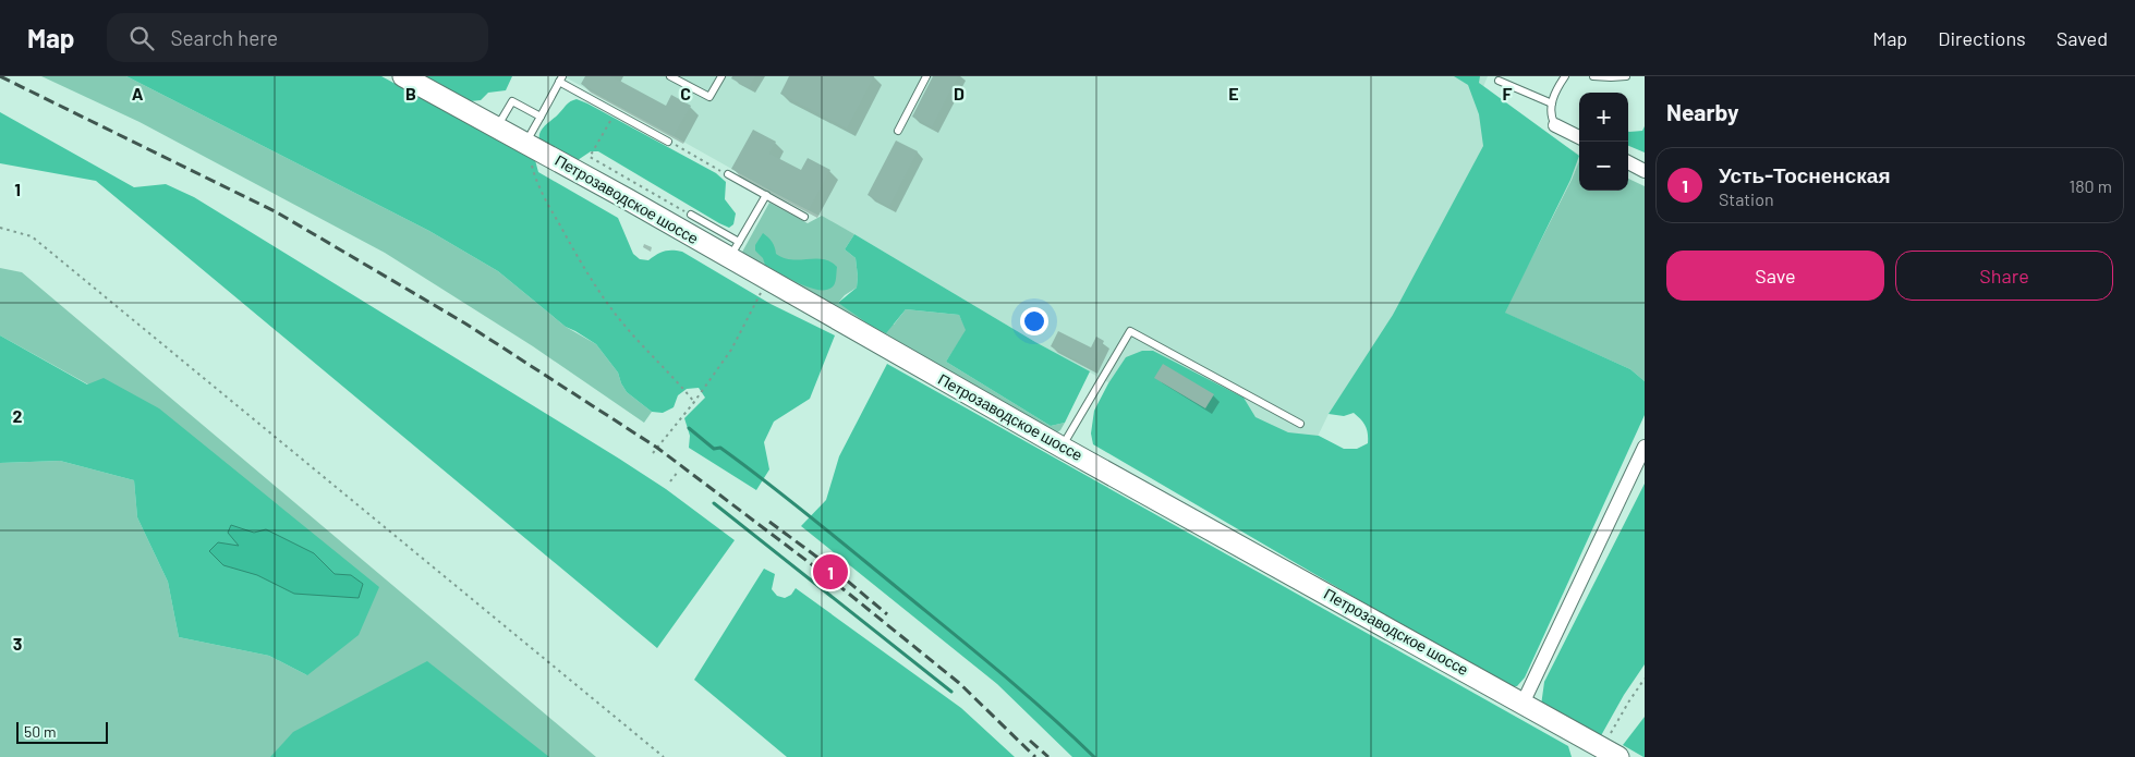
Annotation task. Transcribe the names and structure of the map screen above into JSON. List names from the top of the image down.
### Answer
{
  "streets": {
    "main road": ["Петрозаводское шоссе"]
  },
  "scale_bar": "50 m",
  "page": {
    "header": "Map",
    "search": "Search here",
    "nav": ["Map", "Directions", "Saved"],
    "heading": "Nearby",
    "map_buttons": ["+", "−"],
    "list": [
      {
        "mark": "1",
        "name": "Усть-Тосненская",
        "note": "Station",
        "value": "180 m"
      }
    ],
    "buttons": ["Save", "Share"],
    "pins": "1",
    "scale": "50 m"
  },
  "grid": {
    "columns": [
      "A",
      "B",
      "C",
      "D",
      "E",
      "F"
    ],
    "rows": ["1", "2", "3"]
  }
}
